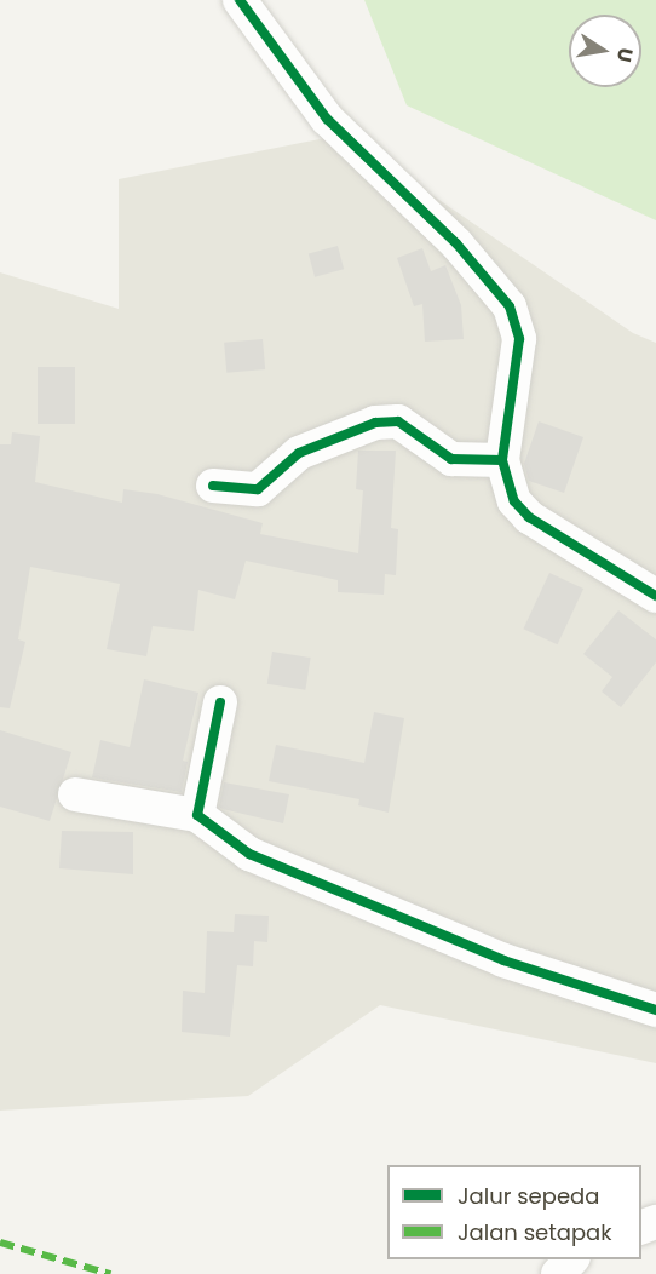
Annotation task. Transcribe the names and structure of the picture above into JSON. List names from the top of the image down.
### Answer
{
  "legend": ["Jalur sepeda", "Jalan setapak"],
  "north": "right"
}
